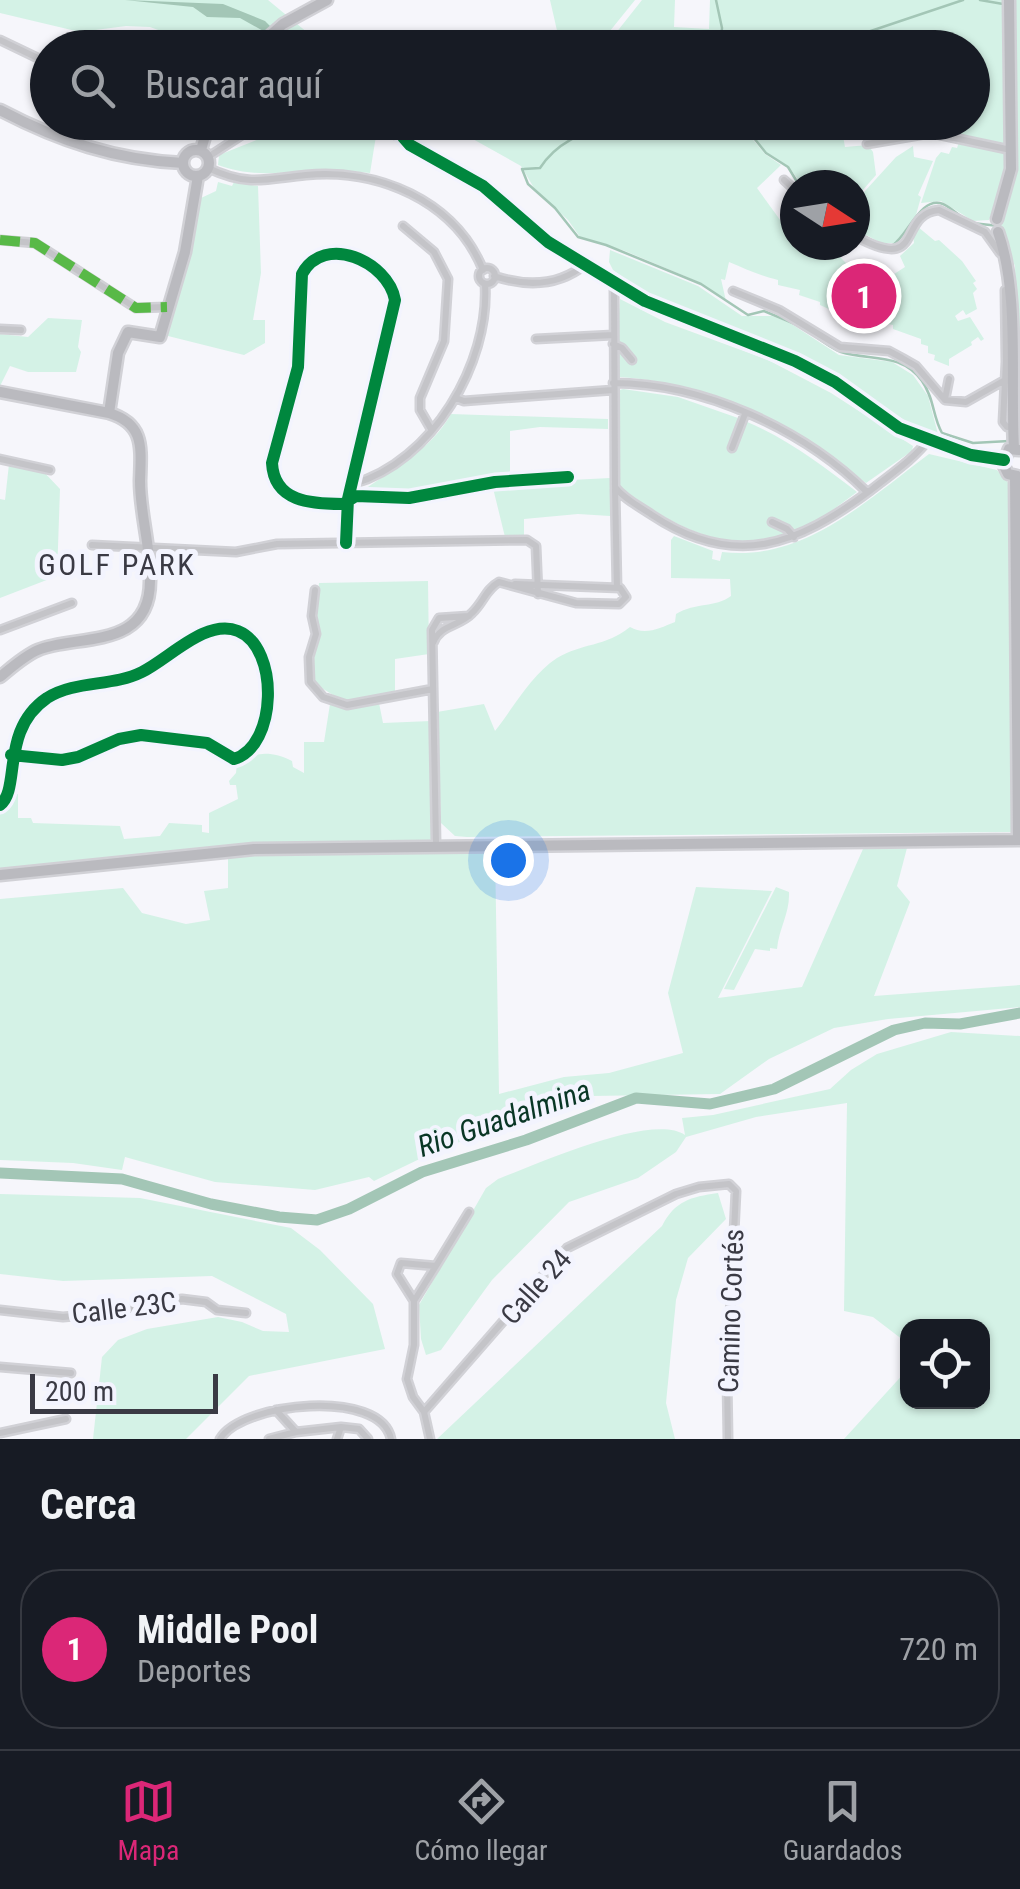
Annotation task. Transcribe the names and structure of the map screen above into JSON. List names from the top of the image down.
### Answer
{
  "streets": {
    "street": ["Calle 24", "Calle 23C", "Camino Cortés"]
  },
  "crossings": [
    ["Calle 24", "Camino Cortés"]
  ],
  "districts": ["GOLF PARK"],
  "water": ["Rio Guadalmina"],
  "scale_bar": "200 m",
  "north": "right",
  "page": {
    "search": "Buscar aquí",
    "pins": "1",
    "scale": "200 m",
    "heading": "Cerca",
    "list": [
      {
        "mark": "1",
        "name": "Middle Pool",
        "note": "Deportes",
        "value": "720 m"
      }
    ],
    "nav": ["Mapa", "Cómo llegar", "Guardados"]
  }
}
